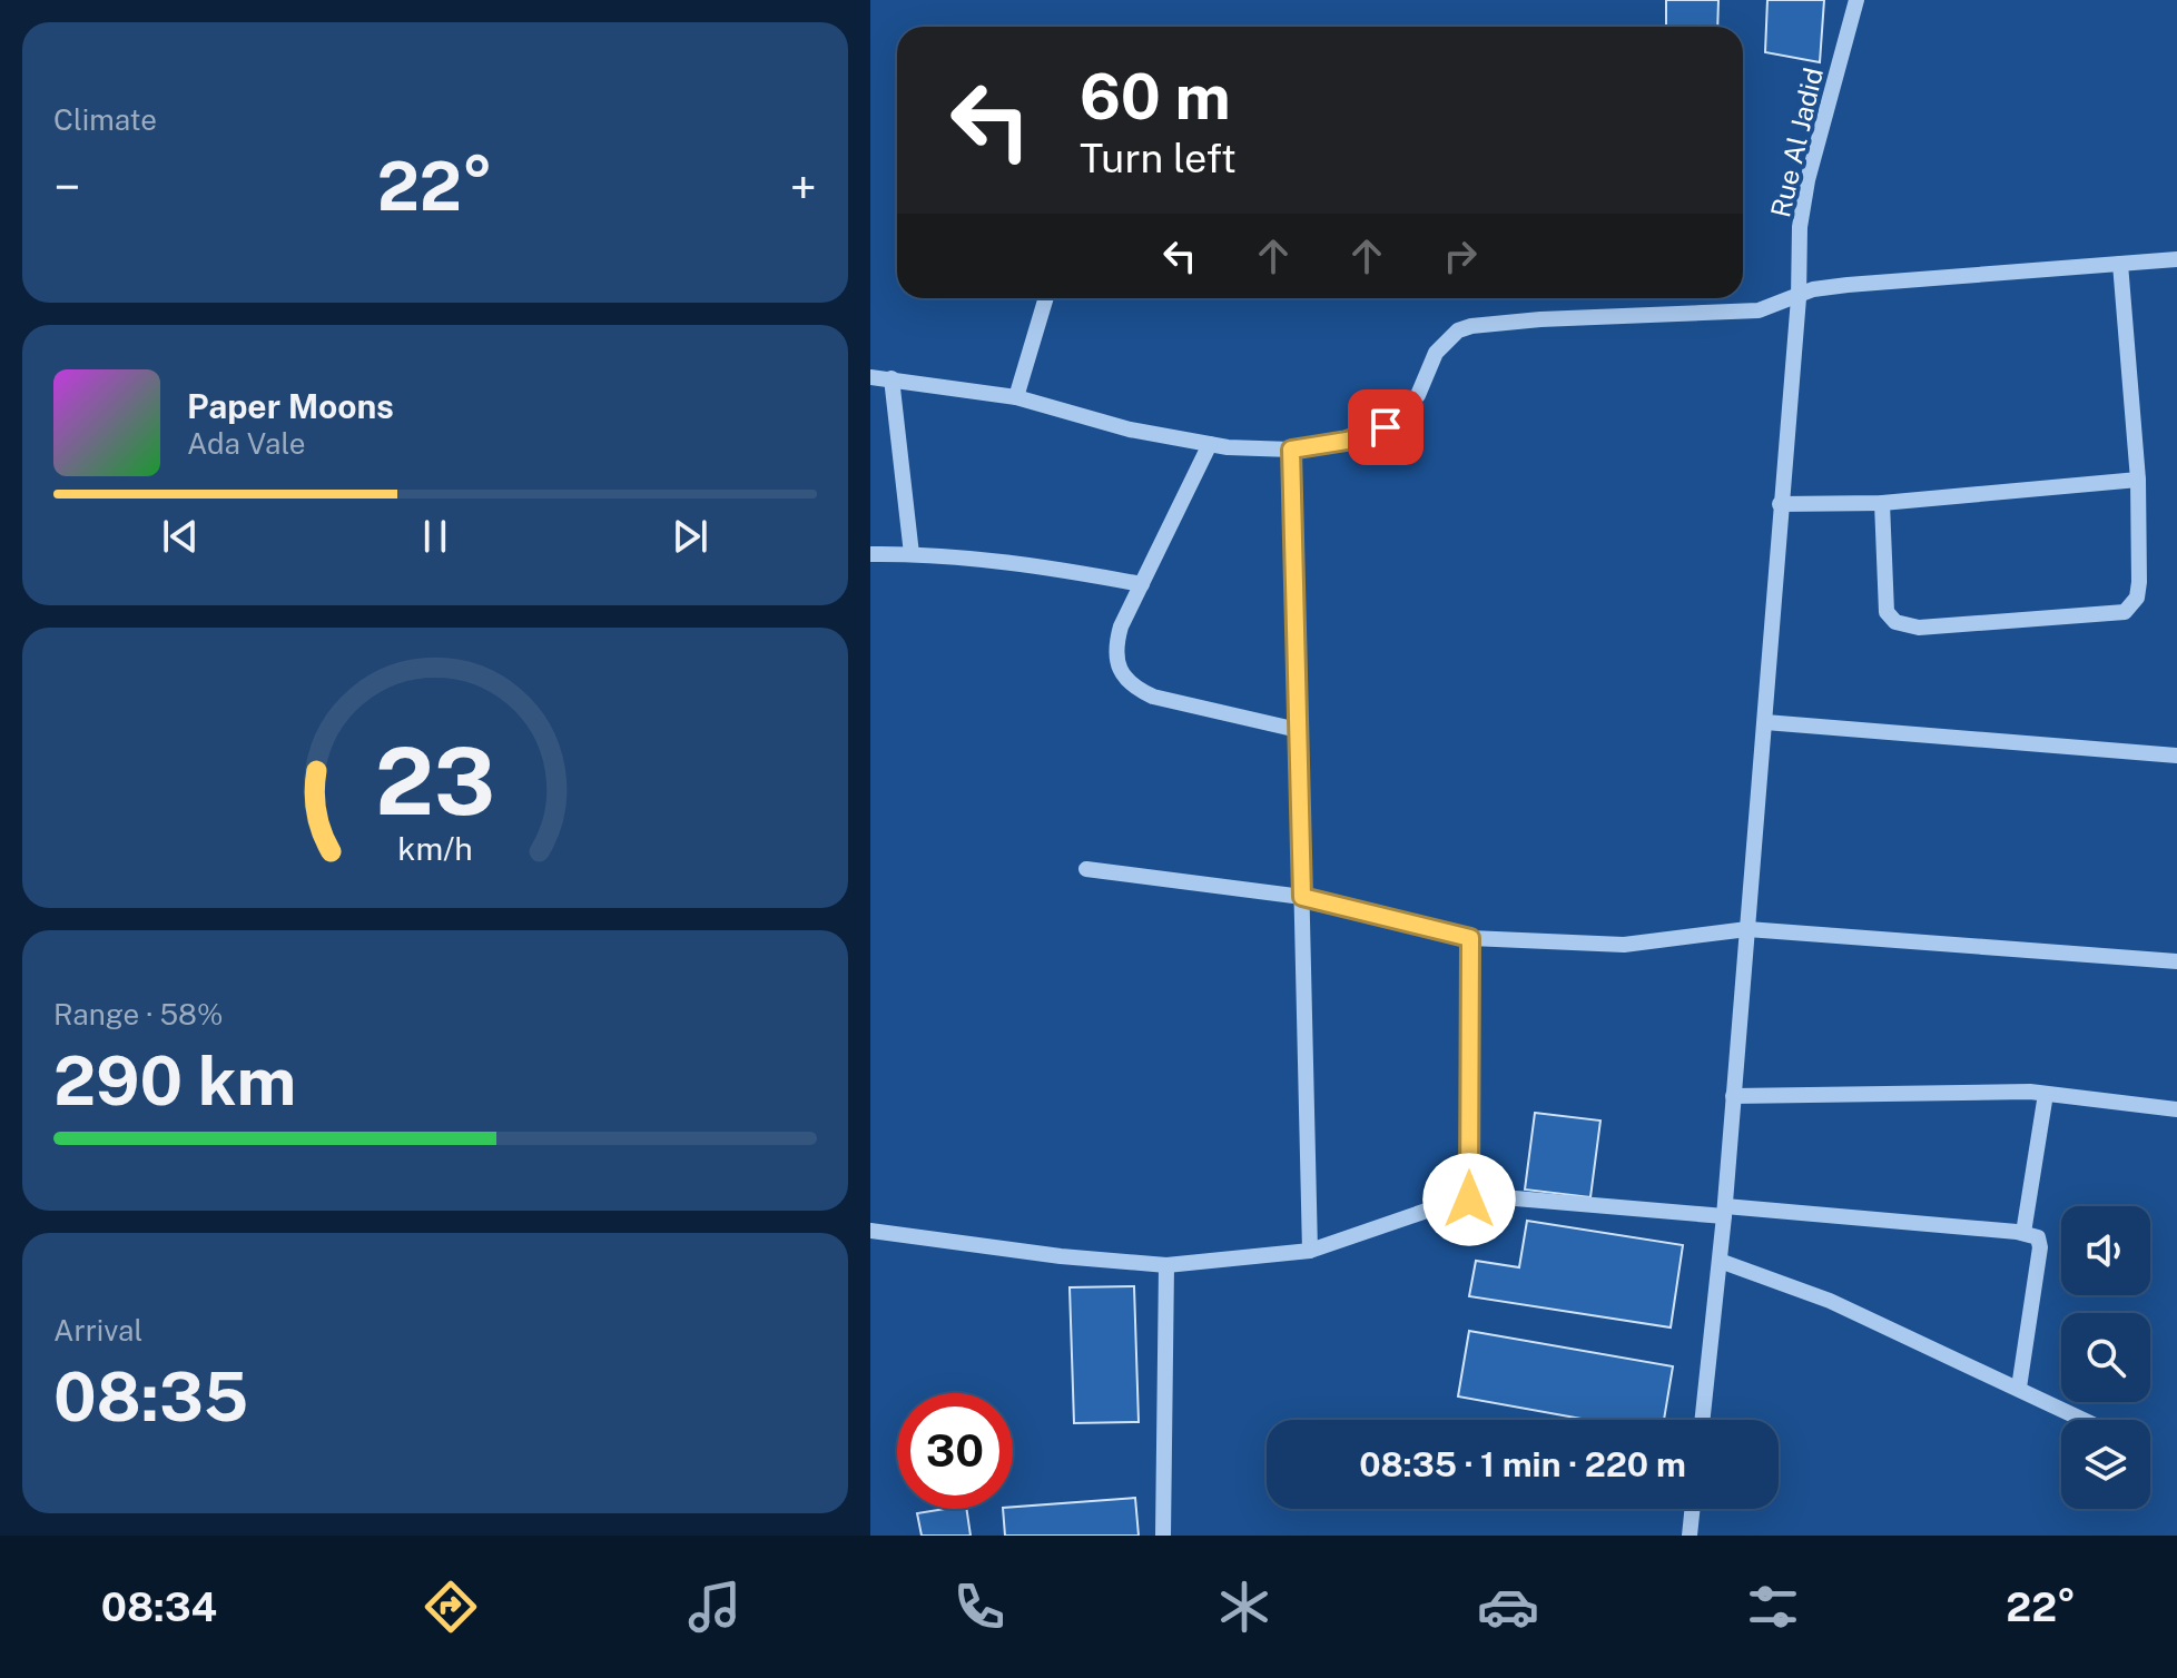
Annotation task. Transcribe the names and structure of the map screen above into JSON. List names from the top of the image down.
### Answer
{
  "streets": {
    "street": ["Rue Al Jadid"]
  },
  "page": {
    "tile": [
      "Climate",
      ["Range · 58%", "290 km"],
      ["Arrival", "08:35"]
    ],
    "turn": ["60 m", "Turn left"],
    "heat": ["−", "22°", "+"],
    "song": ["Paper Moons", "Ada Vale"],
    "limit": "30",
    "trip": "08:35 · 1 min · 220 m",
    "tabs": ["08:34", "22°"],
    "gauge": ["23", "km/h"]
  }
}
